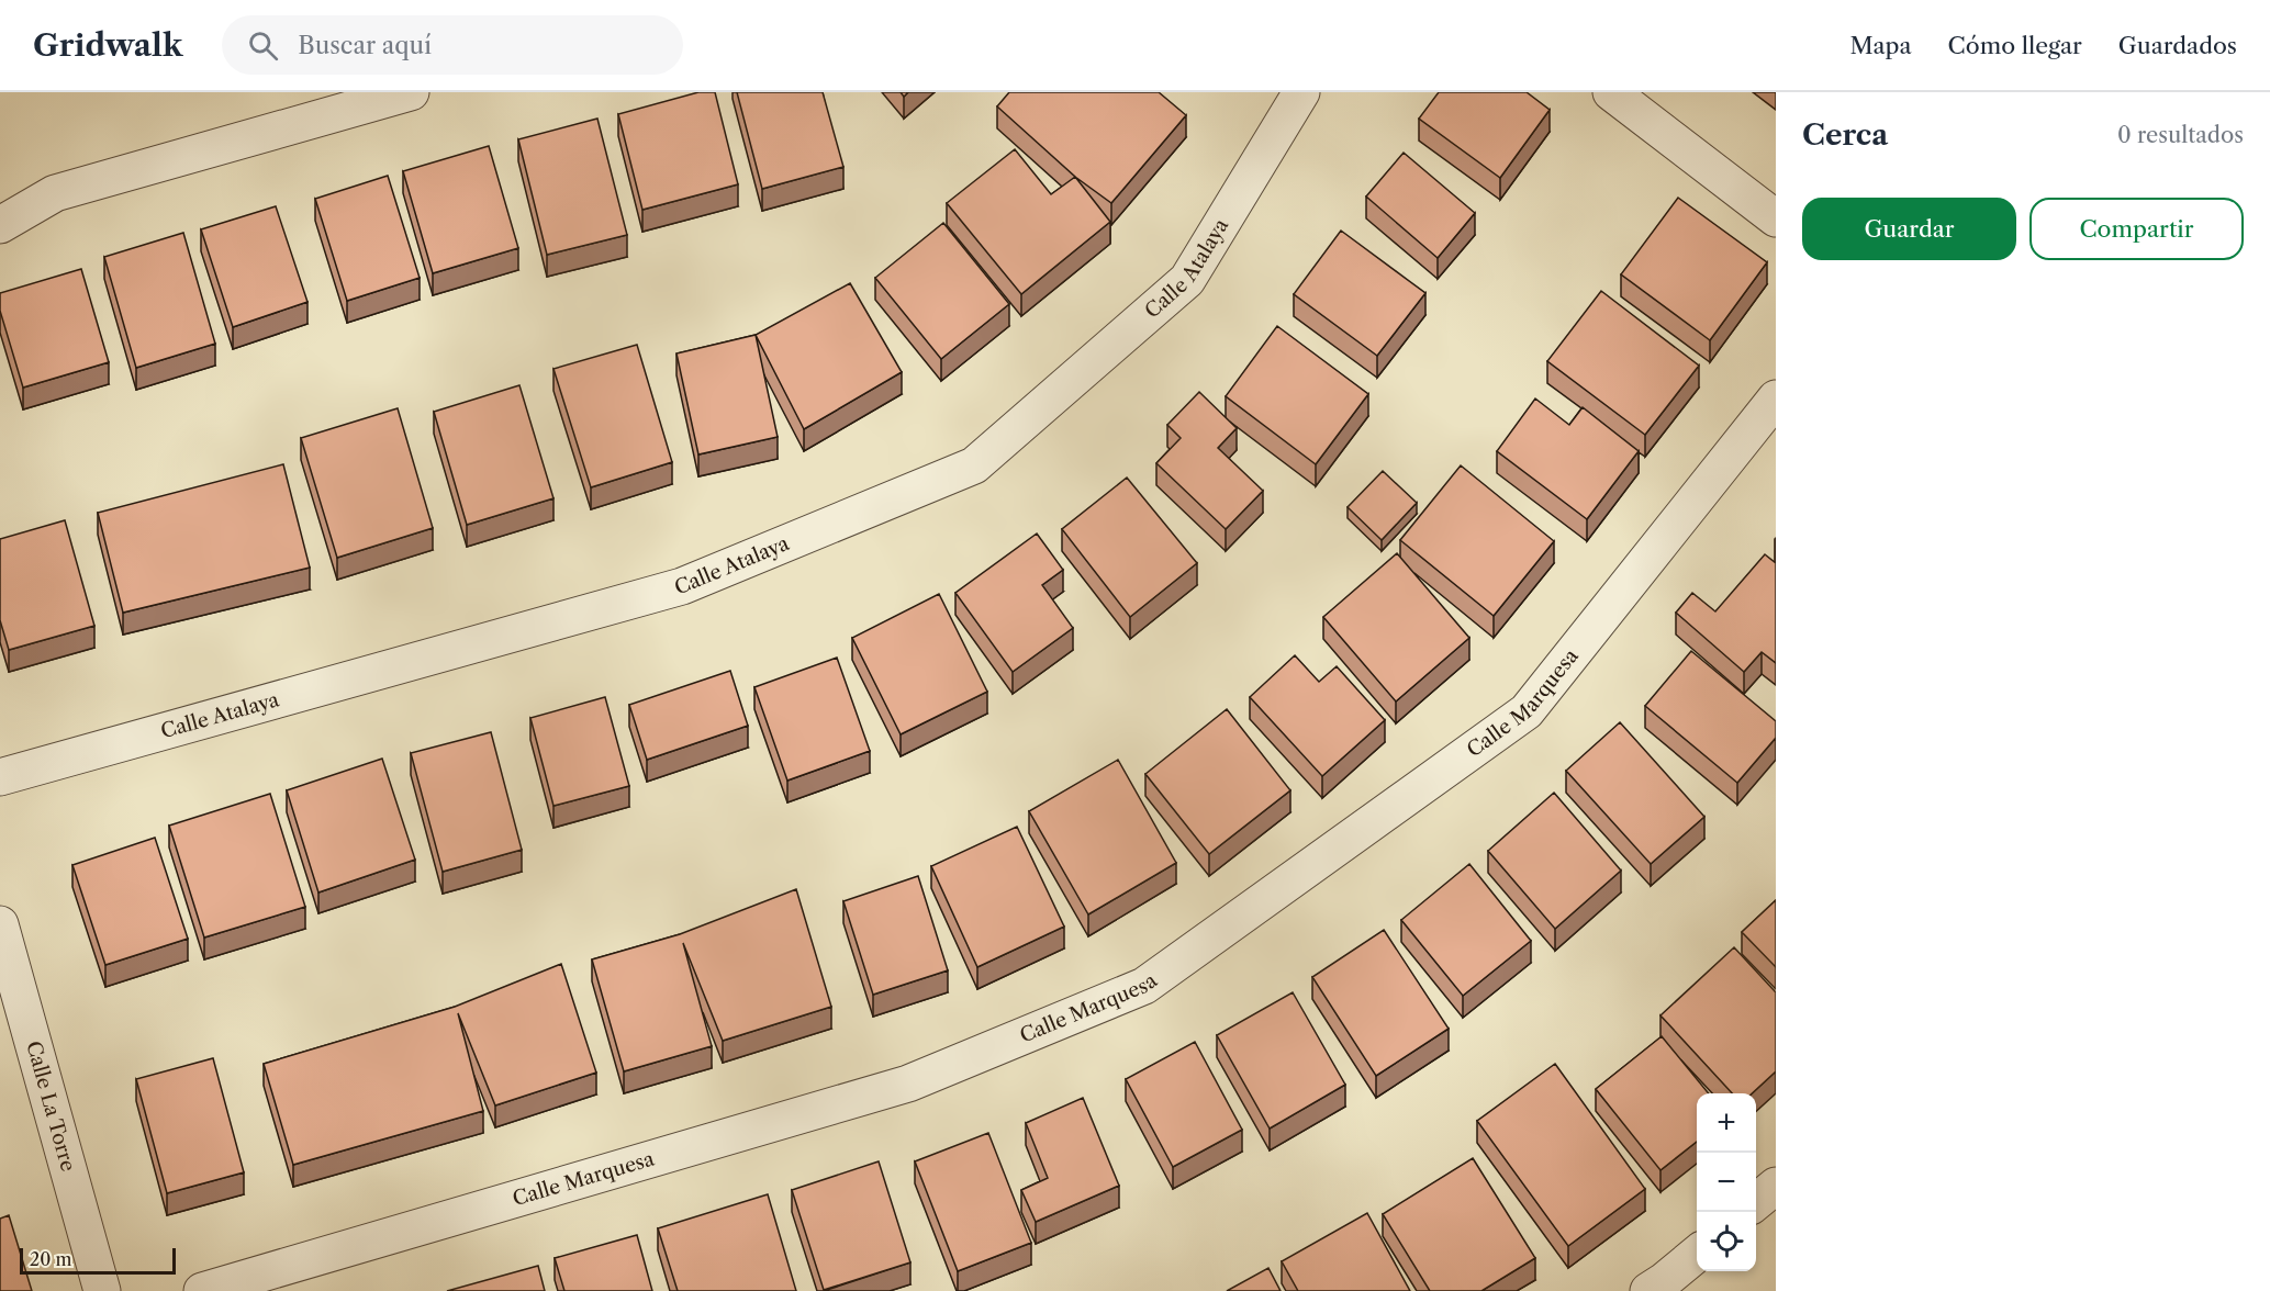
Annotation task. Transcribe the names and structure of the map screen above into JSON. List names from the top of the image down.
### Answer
{
  "streets": {
    "street": ["Calle Atalaya", "Calle Marquesa", "Calle La Torre"]
  },
  "scale_bar": "20 m",
  "page": {
    "header": "Gridwalk",
    "search": "Buscar aquí",
    "nav": ["Mapa", "Cómo llegar", "Guardados"],
    "heading": ["Cerca", "0 resultados"],
    "buttons": ["Guardar", "Compartir"],
    "map_buttons": ["+", "−"],
    "scale": "20 m"
  }
}
